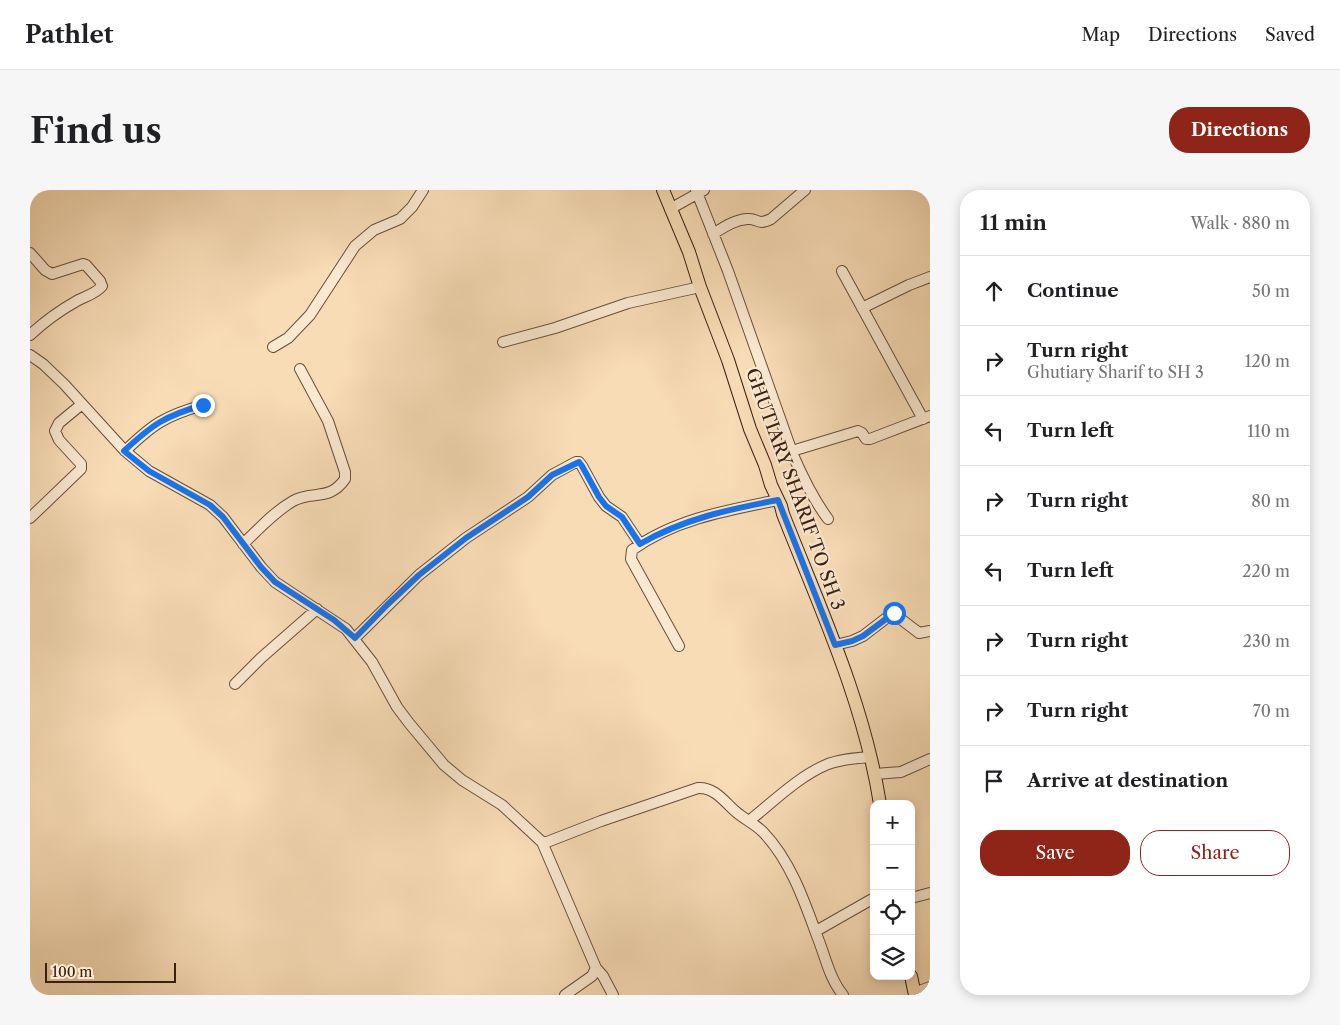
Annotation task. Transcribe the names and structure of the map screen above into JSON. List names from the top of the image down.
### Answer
{
  "streets": {
    "main road": ["GHUTIARY SHARIF TO SH 3"]
  },
  "scale_bar": "100 m",
  "page": {
    "header": "Pathlet",
    "nav": ["Map", "Directions", "Saved"],
    "buttons": [
      "Directions",
      ["Save", "Share"]
    ],
    "title": "Find us",
    "heading": ["11 min", "Walk · 880 m"],
    "list": [
      ["Continue", "50 m"],
      ["Turn right", "Ghutiary Sharif to SH 3", "120 m"],
      ["Turn left", "110 m"],
      ["Turn right", "80 m"],
      ["Turn left", "220 m"],
      ["Turn right", "230 m"],
      ["Turn right", "70 m"],
      "Arrive at destination"
    ],
    "map_buttons": ["+", "−"],
    "scale": "100 m"
  }
}
